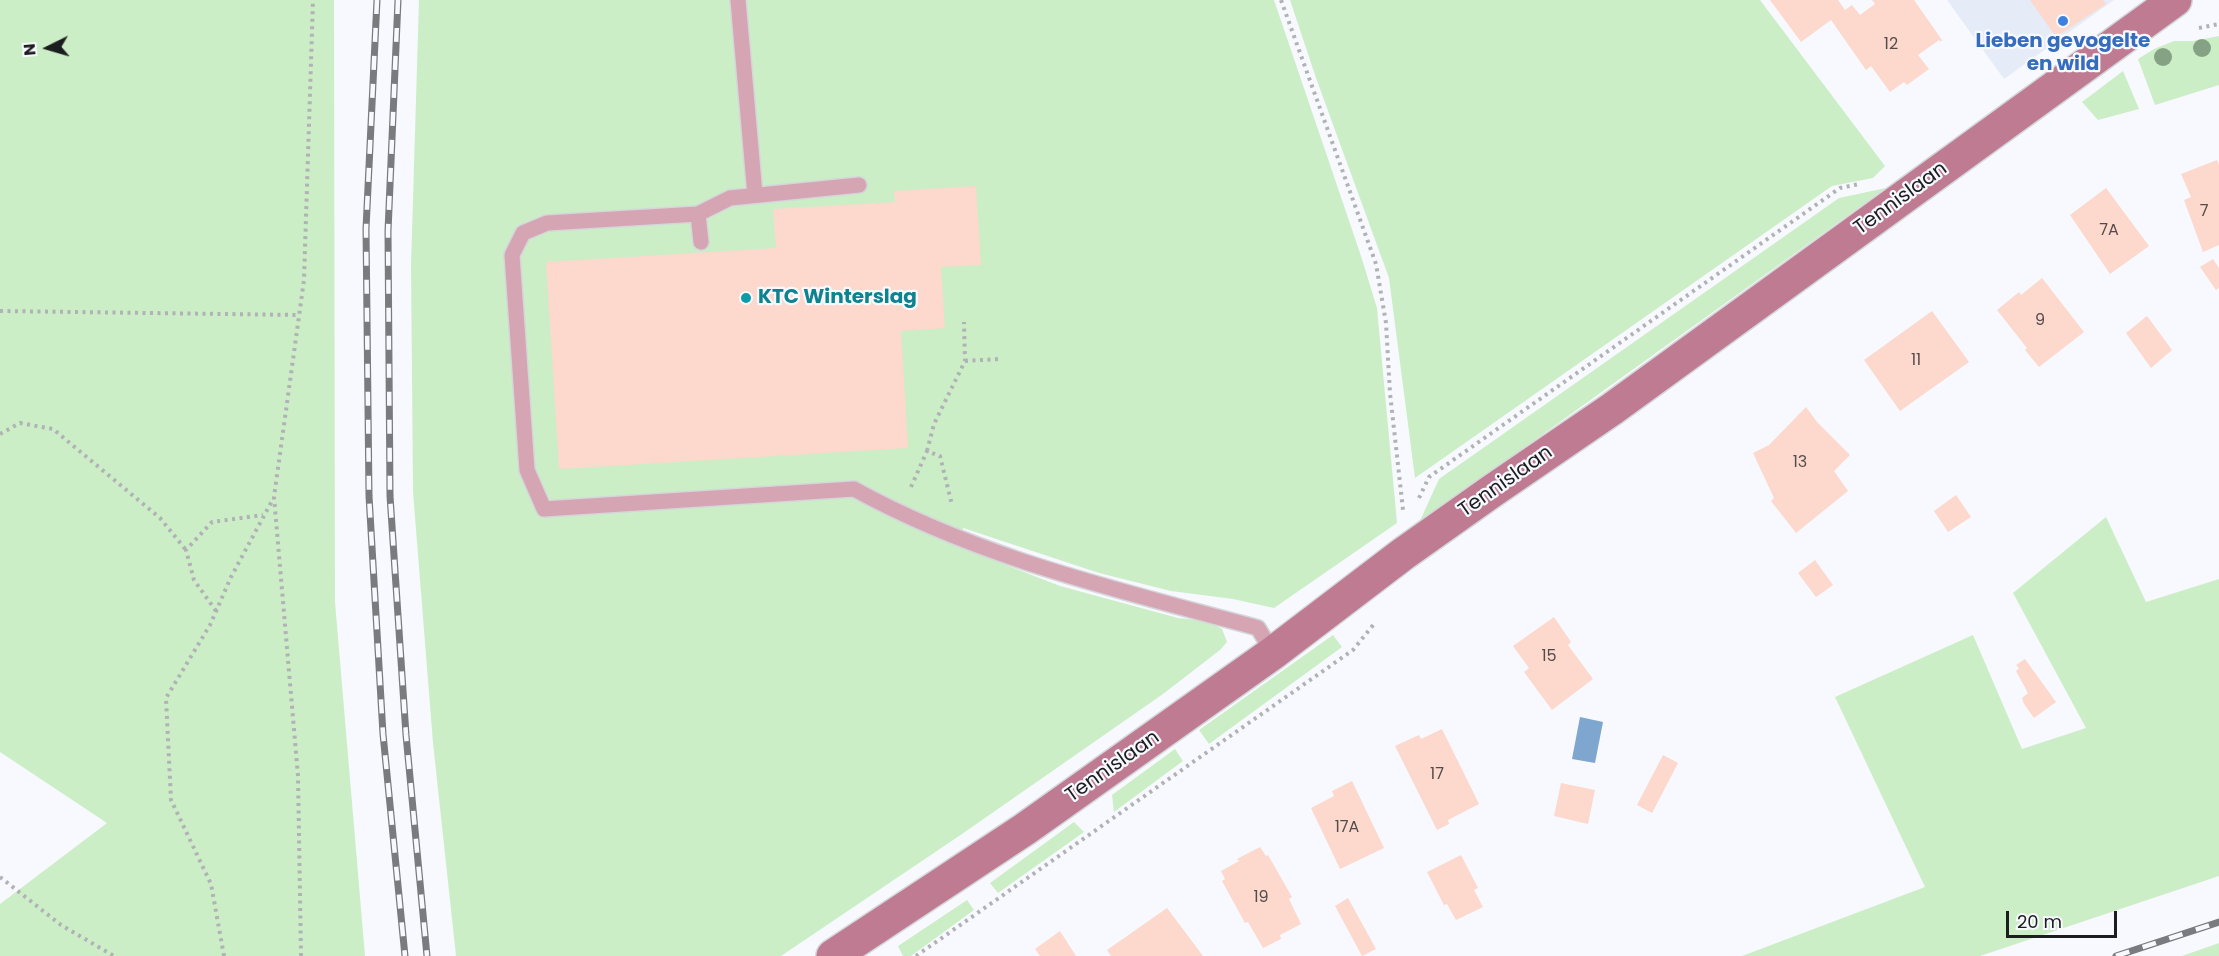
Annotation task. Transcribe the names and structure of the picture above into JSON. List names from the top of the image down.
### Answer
{
  "streets": {
    "street": ["Tennislaan"]
  },
  "places": ["Lieben gevogelte en wild", "KTC Winterslag"],
  "house_numbers": [
    "12",
    "7",
    "7A",
    "9",
    "11",
    "13",
    "15",
    "17",
    "17A",
    "19"
  ],
  "scale_bar": "20 m",
  "north": "left"
}
